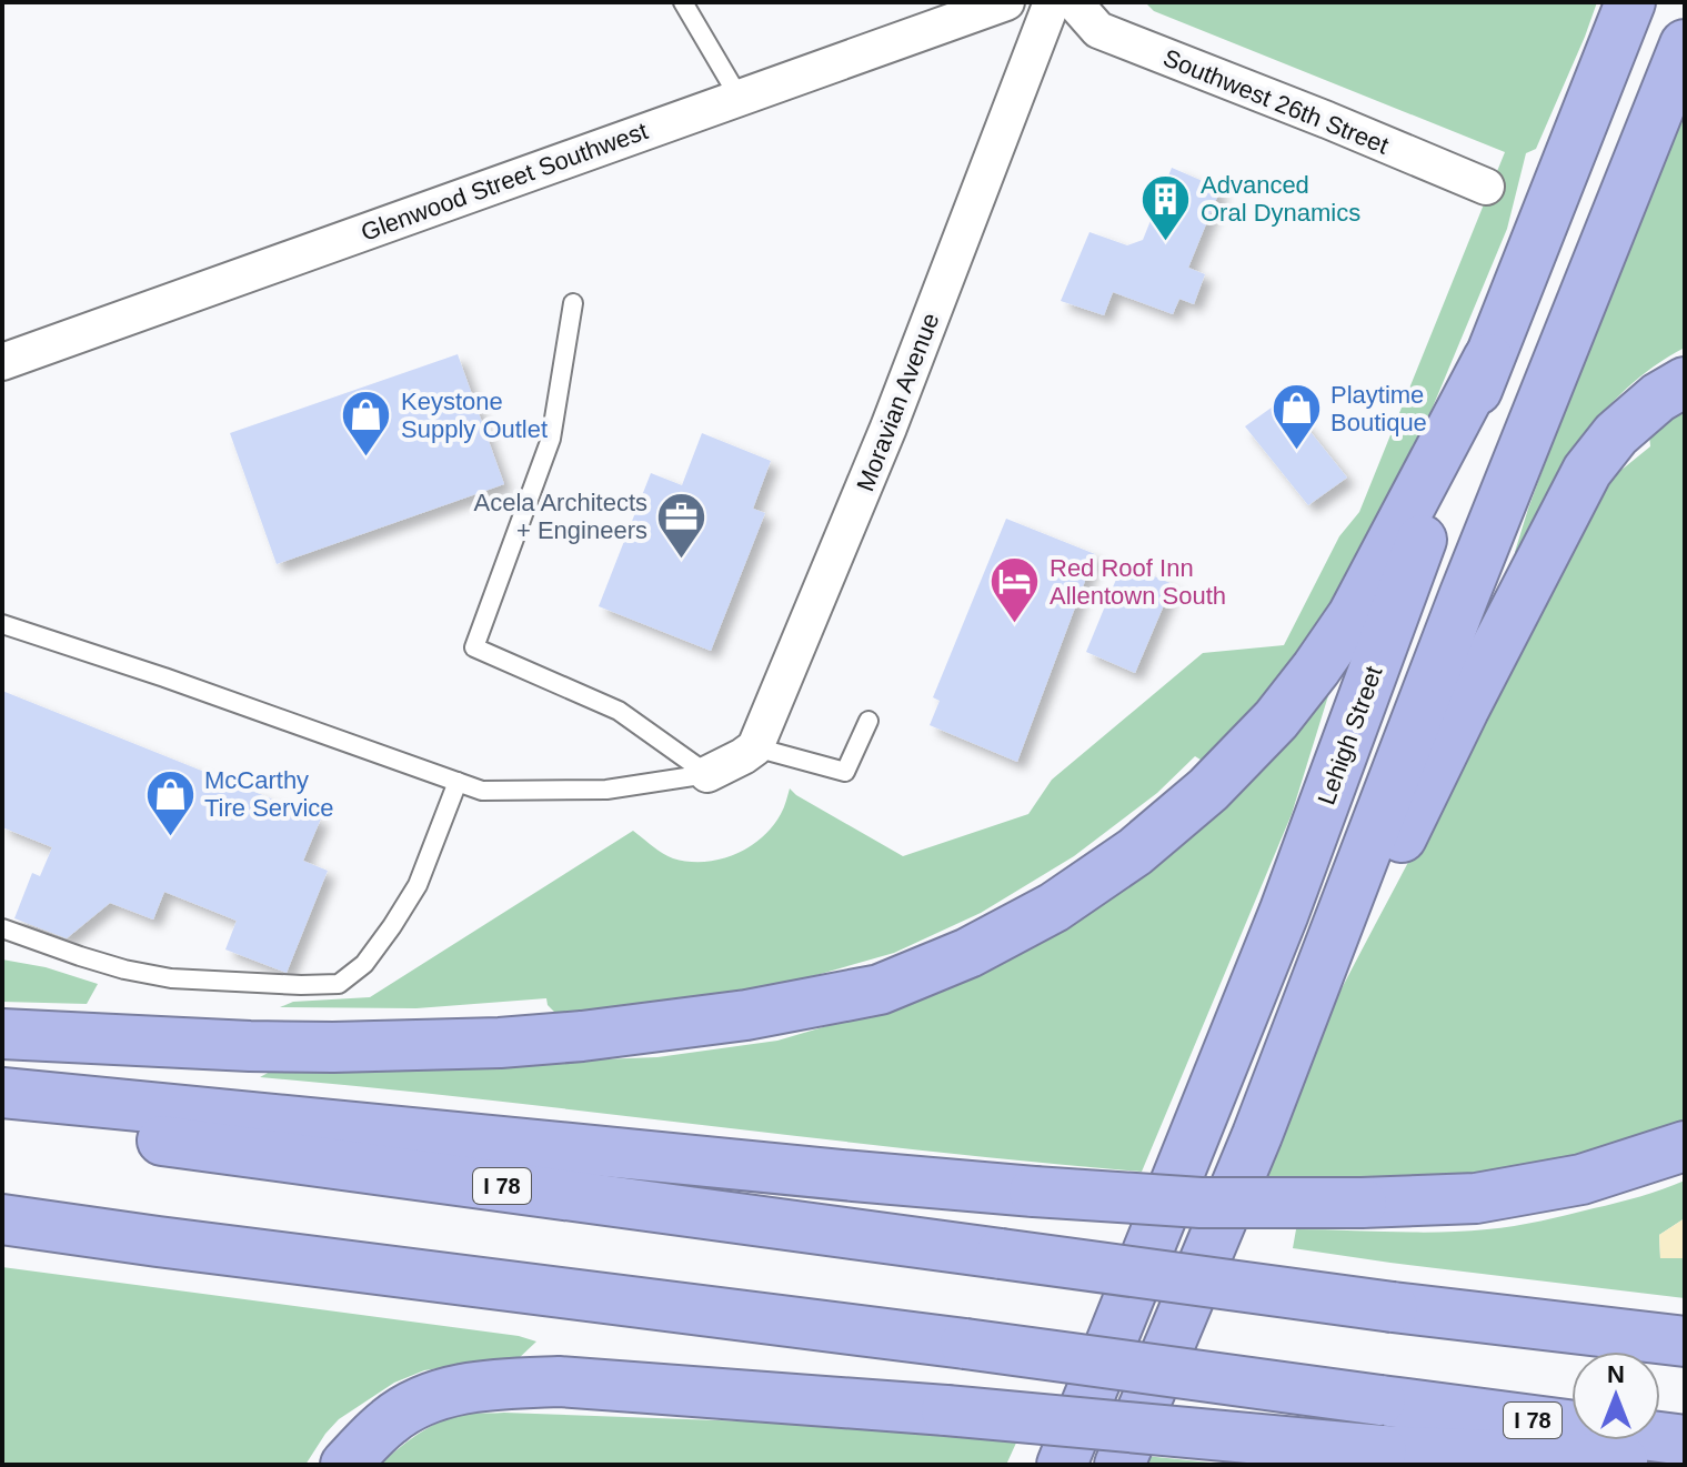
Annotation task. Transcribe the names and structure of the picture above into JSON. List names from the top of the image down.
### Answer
{
  "streets": {
    "highway": ["Lehigh Street", "I 78"],
    "street": ["Southwest 26th Street", "Glenwood Street Southwest", "Moravian Avenue"]
  },
  "places": {
    "building": ["Advanced Oral Dynamics"],
    "shop": ["Playtime Boutique", "Keystone Supply Outlet", "McCarthy Tire Service"],
    "office": ["Acela Architects + Engineers"],
    "hotel": ["Red Roof Inn Allentown South"]
  },
  "north": "top"
}
